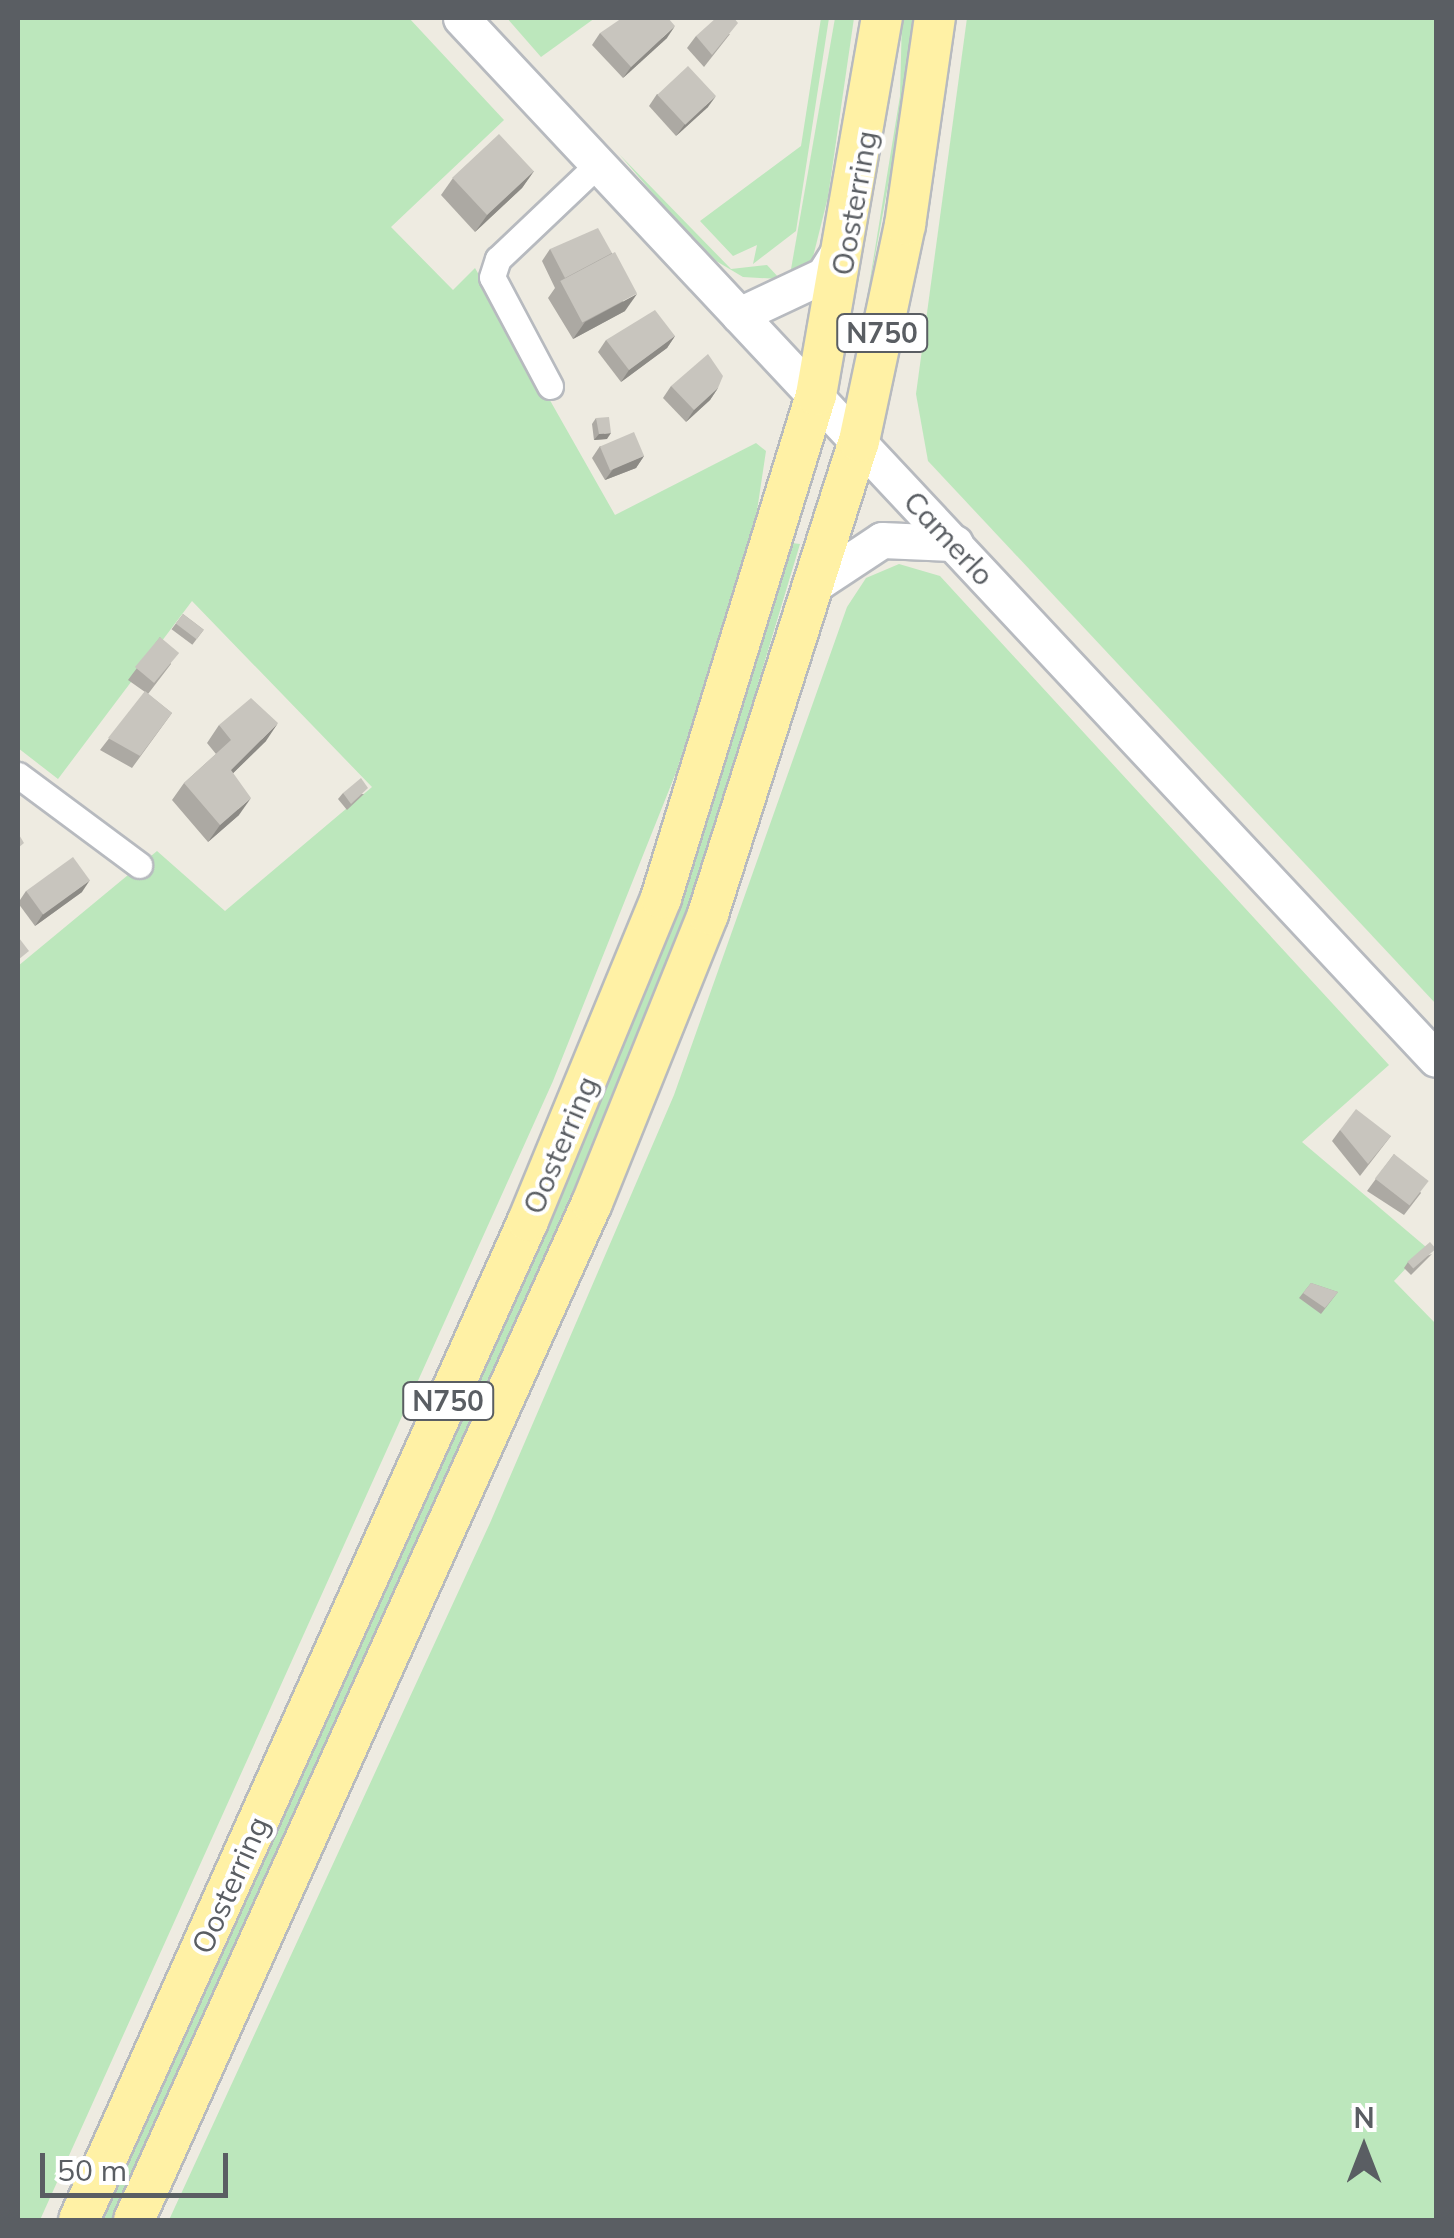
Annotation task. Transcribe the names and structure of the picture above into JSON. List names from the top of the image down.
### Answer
{
  "streets": {
    "main road": ["Oosterring", "N750", "Camerlo"]
  },
  "crossings": [
    ["Oosterring", "Camerlo"]
  ],
  "scale_bar": "50 m",
  "north": "top"
}
